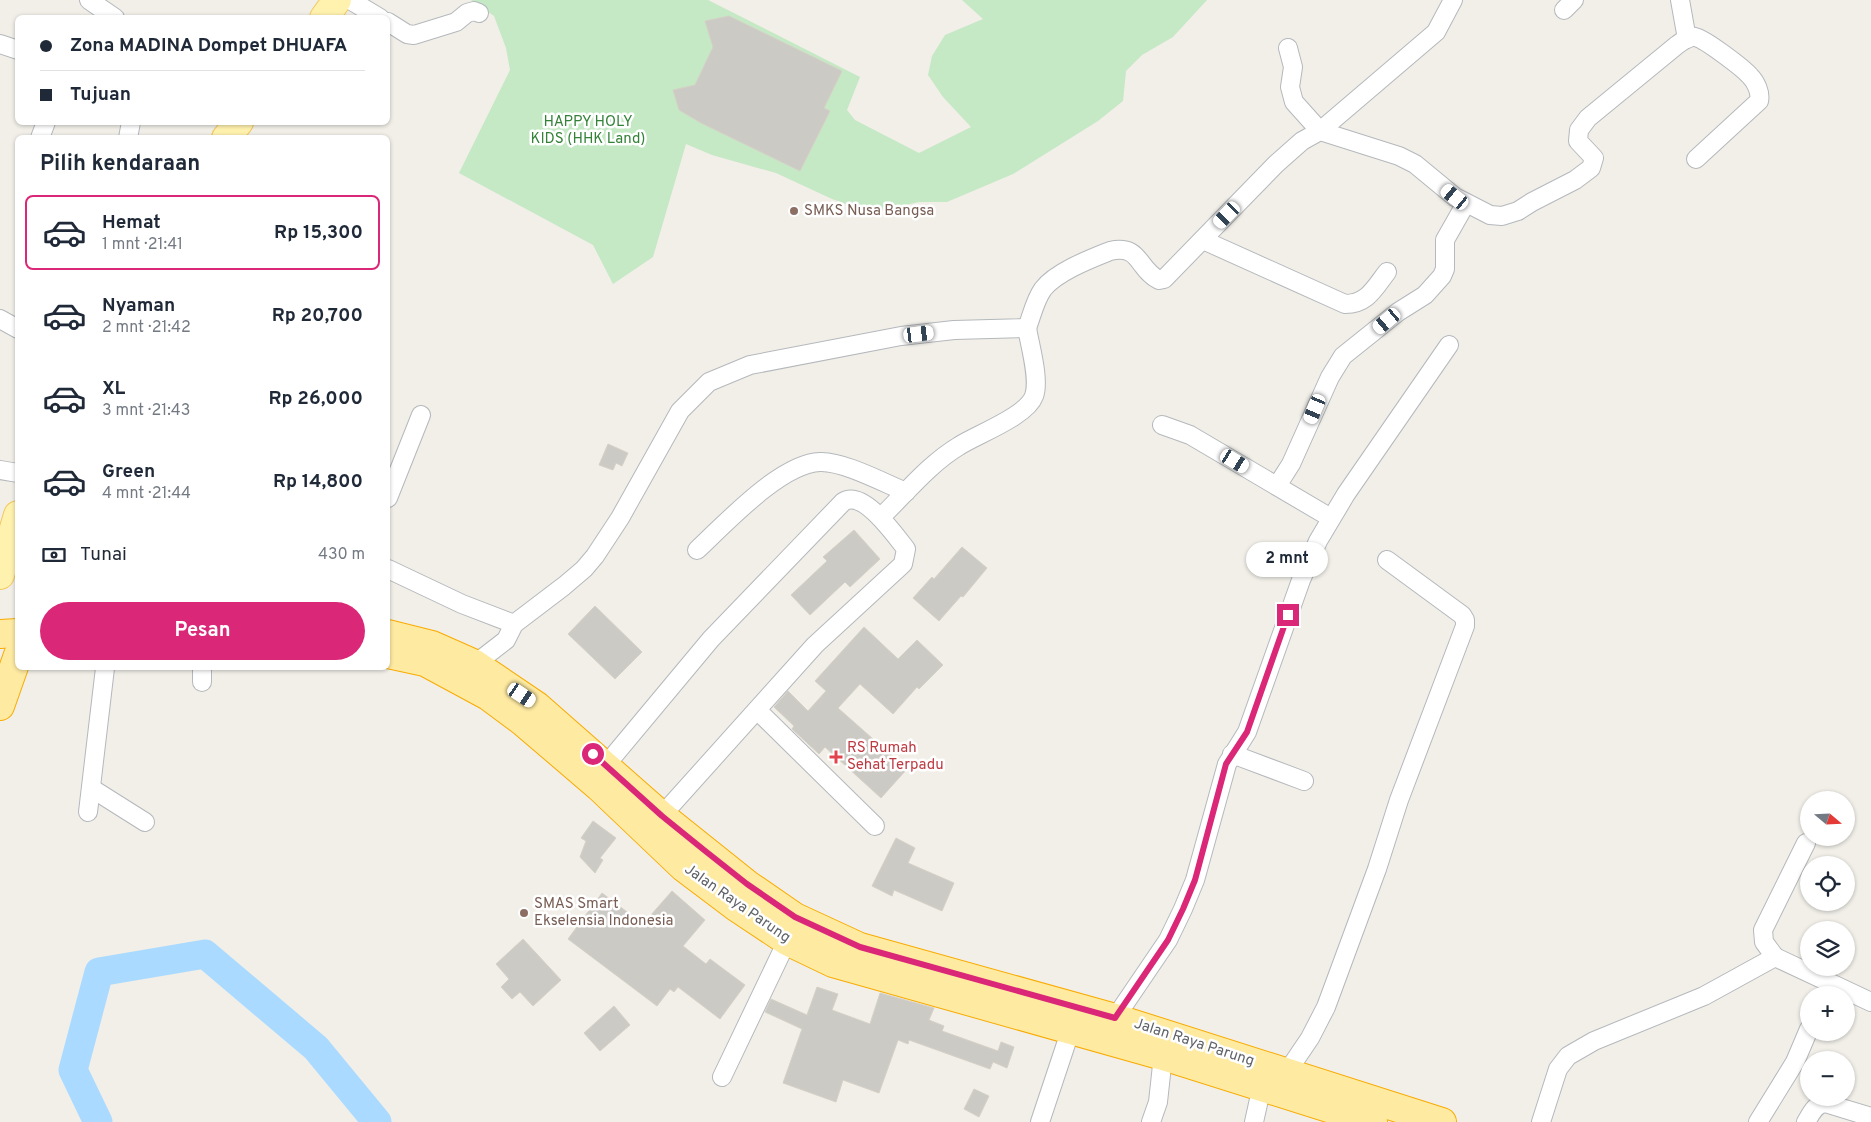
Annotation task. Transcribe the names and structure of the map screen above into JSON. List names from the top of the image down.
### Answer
{
  "streets": {
    "highway": ["Jalan Raya Parung"]
  },
  "parks": ["HAPPY HOLY KIDS (HHK Land)"],
  "places": {
    "other": ["SMKS Nusa Bangsa", "SMAS Smart Ekselensia Indonesia"],
    "health": ["RS Rumah Sehat Terpadu"]
  },
  "north": "right",
  "page": {
    "banner": ["Zona MADINA Dompet DHUAFA", "Tujuan"],
    "heading": "Pilih kendaraan",
    "list": [
      {
        "name": "Hemat",
        "note": "1 mnt · 21:41",
        "value": "Rp 15,300"
      },
      {
        "name": "Nyaman",
        "note": "2 mnt · 21:42",
        "value": "Rp 20,700"
      },
      {
        "name": "XL",
        "note": "3 mnt · 21:43",
        "value": "Rp 26,000"
      },
      {
        "name": "Green",
        "note": "4 mnt · 21:44",
        "value": "Rp 14,800"
      }
    ],
    "pay": ["Tunai", "430 m"],
    "bubble": "2 mnt",
    "buttons": "Pesan",
    "map_buttons": ["+", "−"]
  }
}
